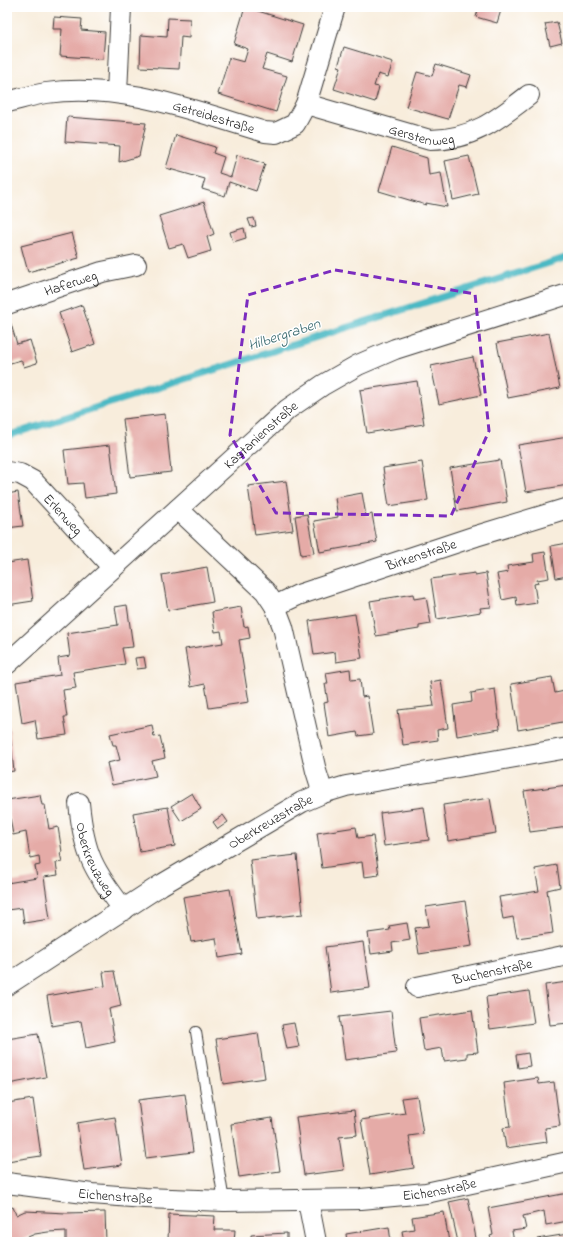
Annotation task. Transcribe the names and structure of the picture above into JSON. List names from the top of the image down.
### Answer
{
  "streets": {
    "street": [
      "Getreidestraße",
      "Gerstenweg",
      "Haferweg",
      "Kastanienstraße",
      "Erlenweg",
      "Birkenstraße",
      "Oberkreuzstraße",
      "Oberkreuzweg",
      "Buchenstraße",
      "Eichenstraße"
    ]
  },
  "crossings": [
    ["Getreidestraße", "Gerstenweg"],
    ["Kastanienstraße", "Erlenweg"],
    ["Oberkreuzstraße", "Oberkreuzweg"]
  ],
  "water": ["Hilbergraben"]
}
